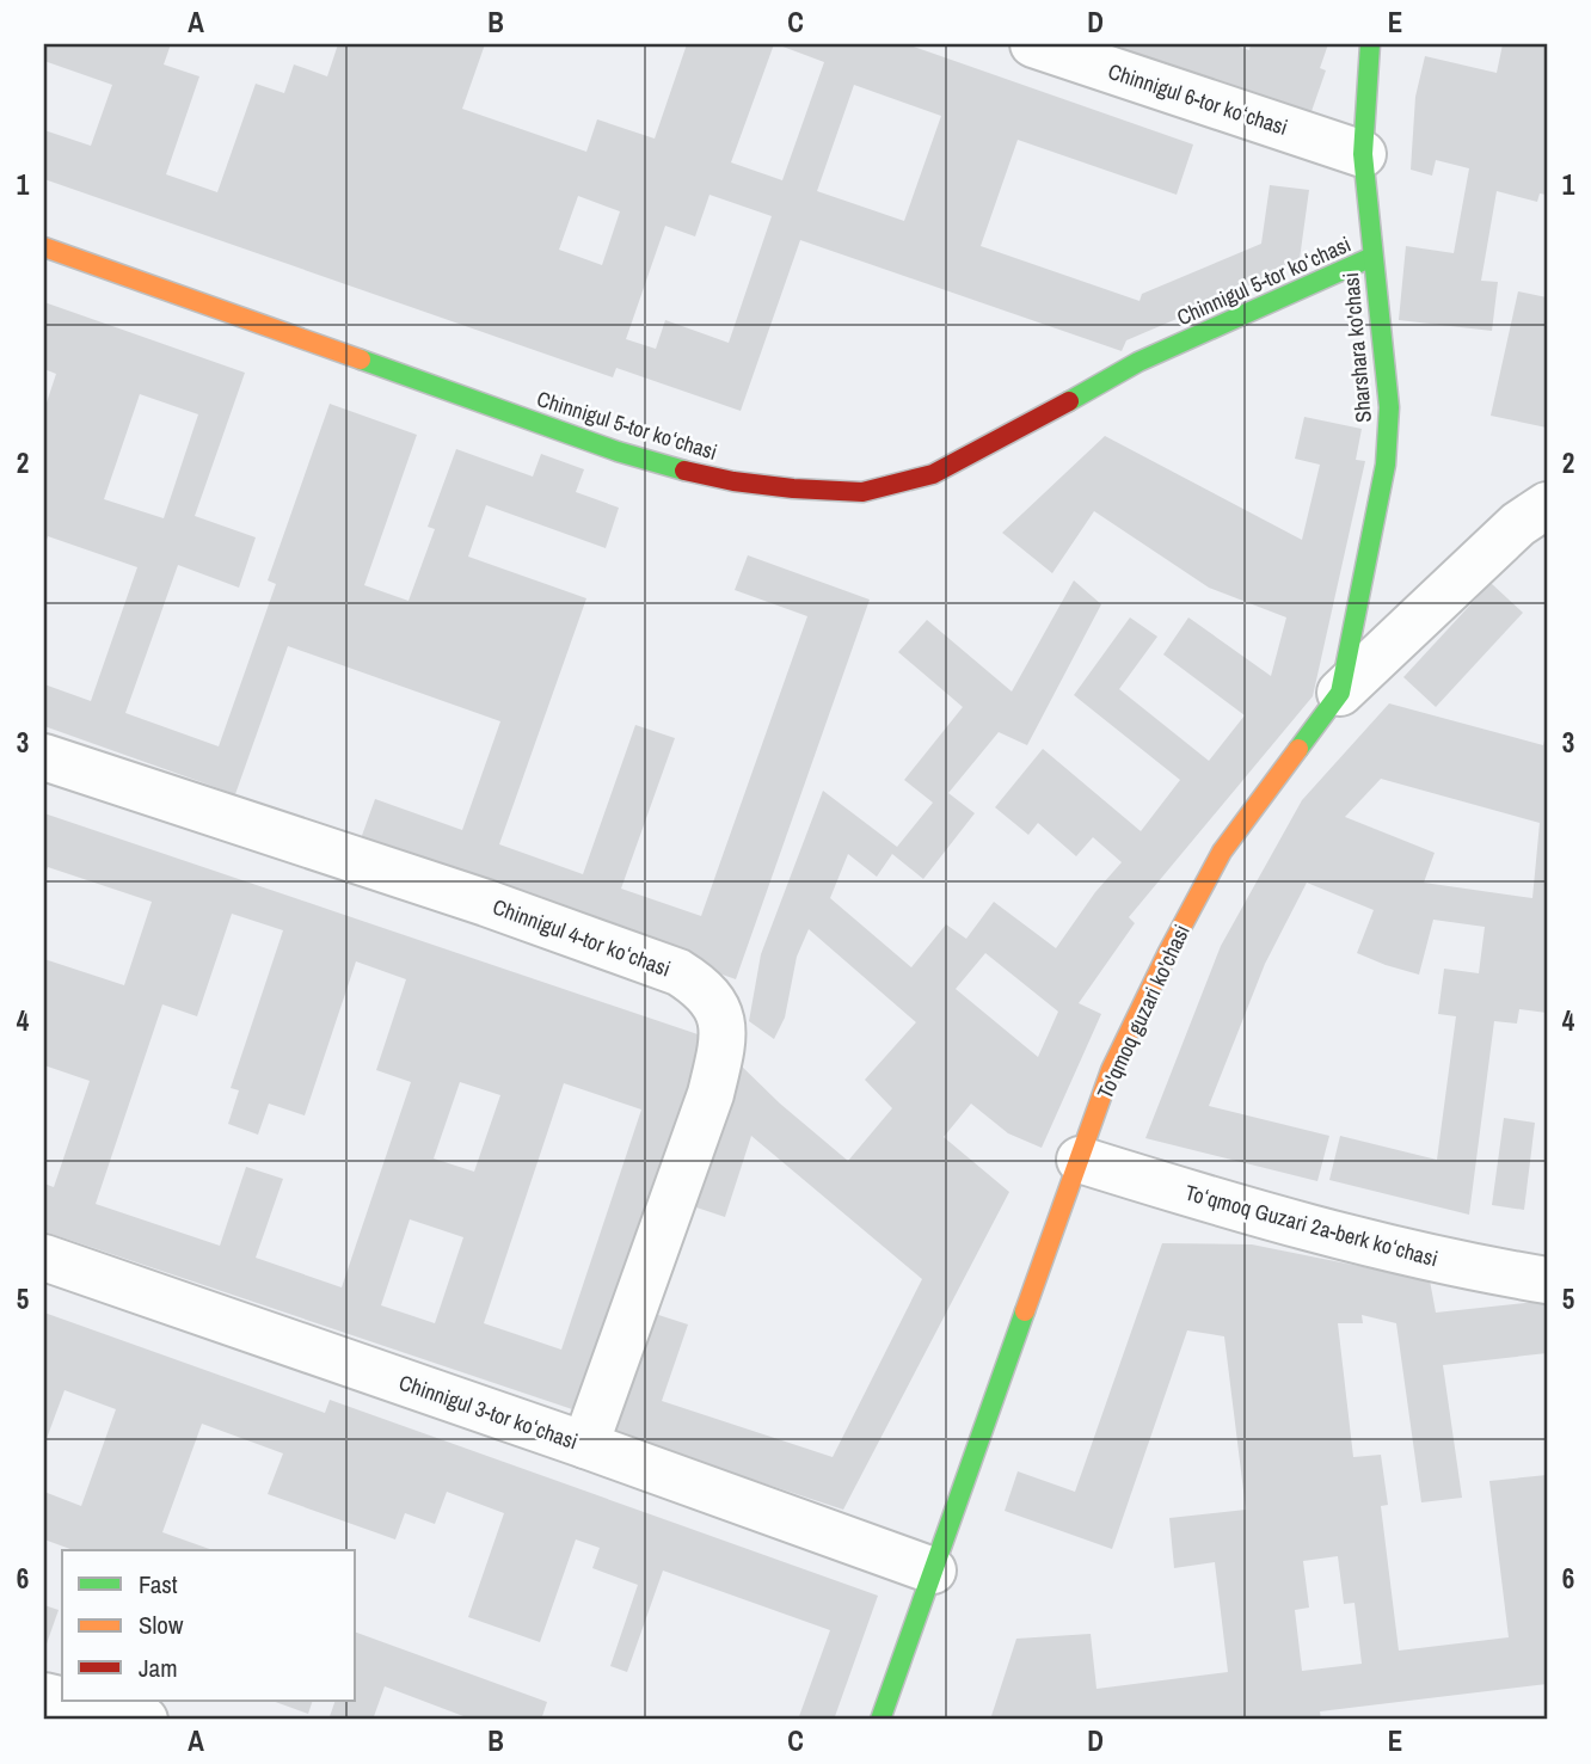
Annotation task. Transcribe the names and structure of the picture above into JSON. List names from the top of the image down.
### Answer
{
  "streets": {
    "street": [
      "Chinnigul 6-tor koʻchasi",
      "Chinnigul 5-tor koʻchasi",
      "Sharshara ko'chasi",
      "Chinnigul 4-tor koʻchasi",
      "To'qmoq guzari ko'chasi",
      "Toʻqmoq Guzari 2a-berk koʻchasi",
      "Chinnigul 3-tor koʻchasi"
    ]
  },
  "crossings": [
    ["Chinnigul 6-tor koʻchasi", "Sharshara ko'chasi"],
    ["Chinnigul 5-tor koʻchasi", "Sharshara ko'chasi"],
    ["Sharshara ko'chasi", "To'qmoq guzari ko'chasi"],
    ["Chinnigul 4-tor koʻchasi", "Chinnigul 3-tor koʻchasi"],
    ["To'qmoq guzari ko'chasi", "Toʻqmoq Guzari 2a-berk koʻchasi"],
    ["To'qmoq guzari ko'chasi", "Chinnigul 3-tor koʻchasi"]
  ],
  "legend": ["Fast", "Slow", "Jam"],
  "grid": {
    "columns": [
      "A",
      "B",
      "C",
      "D",
      "E"
    ],
    "rows": [
      "1",
      "2",
      "3",
      "4",
      "5",
      "6"
    ]
  }
}
